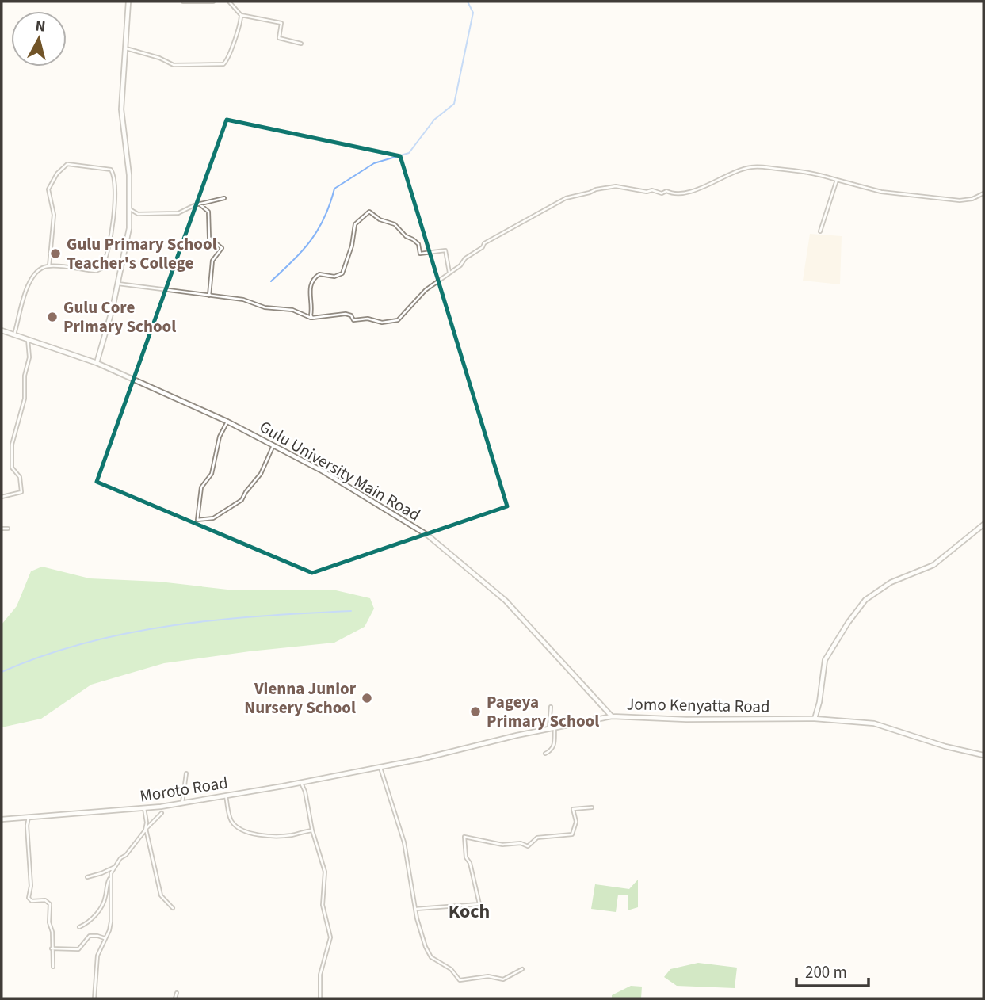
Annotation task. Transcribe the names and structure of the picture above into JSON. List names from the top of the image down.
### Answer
{
  "streets": {
    "street": ["Gulu University Main Road", "Jomo Kenyatta Road", "Moroto Road"]
  },
  "crossings": [
    ["Gulu University Main Road", "Jomo Kenyatta Road"],
    ["Jomo Kenyatta Road", "Moroto Road"]
  ],
  "districts": ["Koch"],
  "places": [
    "Gulu Primary School Teacher's College",
    "Gulu Core Primary School",
    "Vienna Junior Nursery School",
    "Pageya Primary School"
  ],
  "scale_bar": "200 m",
  "north": "top"
}
